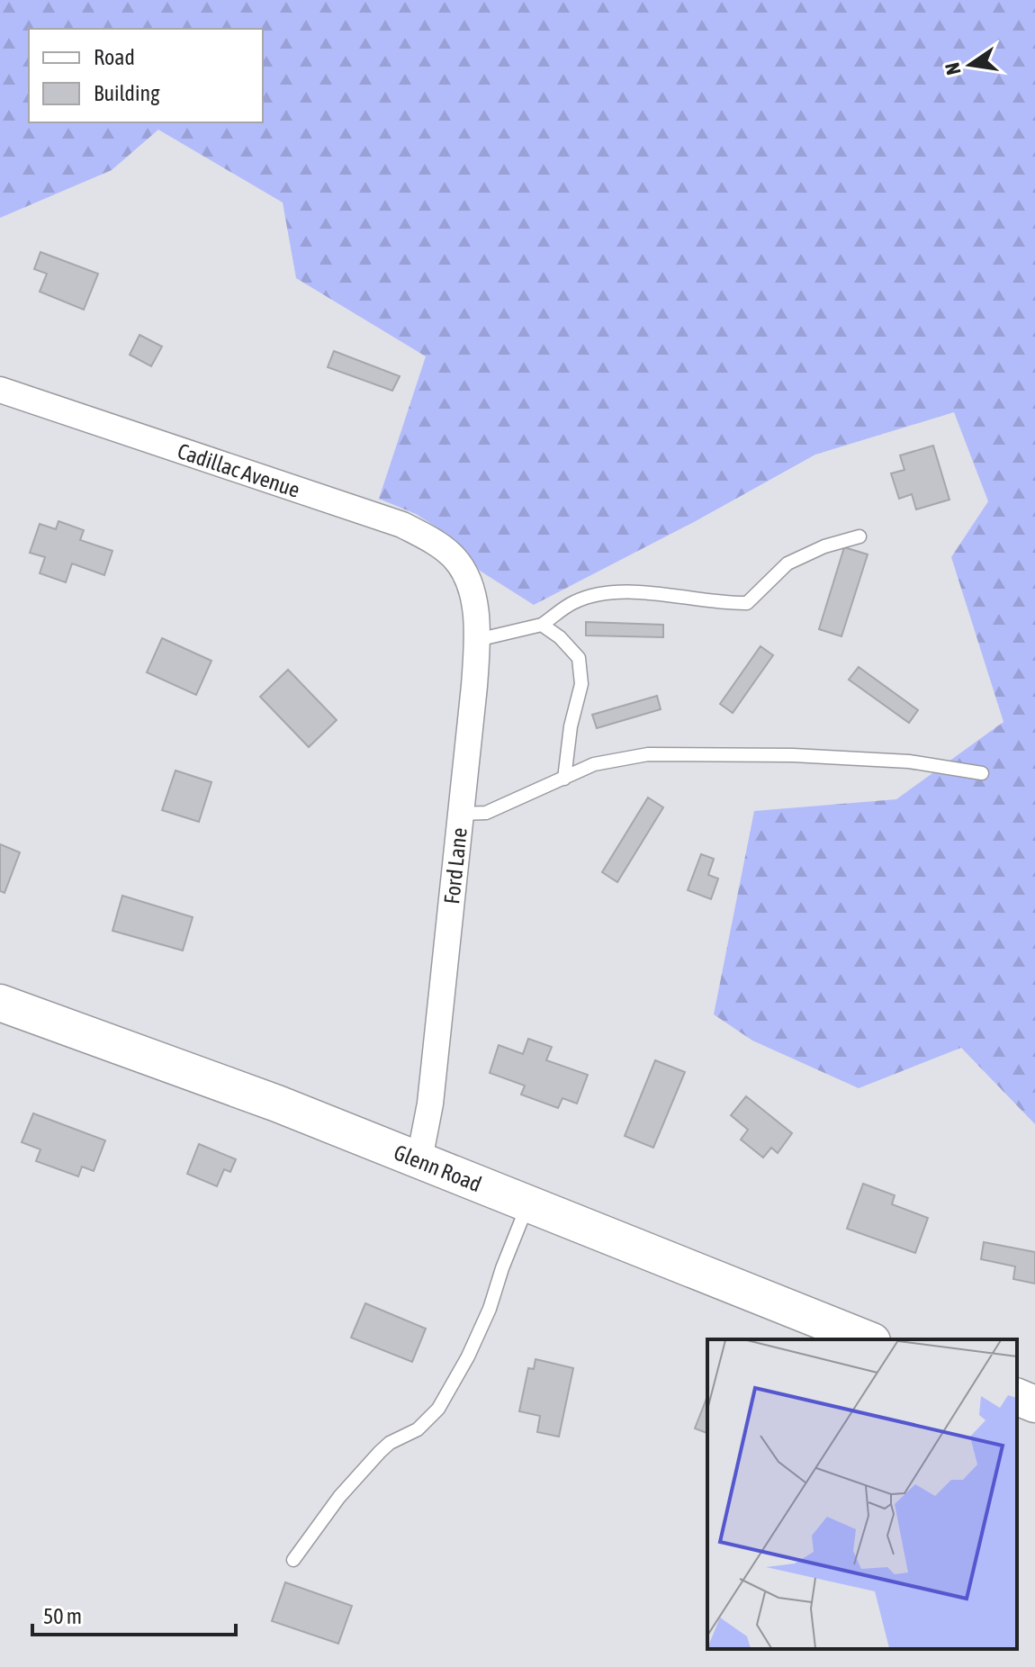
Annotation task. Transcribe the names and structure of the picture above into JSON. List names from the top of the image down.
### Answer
{
  "streets": {
    "street": ["Cadillac Avenue", "Ford Lane", "Glenn Road"]
  },
  "crossings": [
    ["Cadillac Avenue", "Ford Lane"],
    ["Ford Lane", "Glenn Road"]
  ],
  "legend": ["Road", "Building"],
  "scale_bar": "50 m",
  "north": "left"
}
